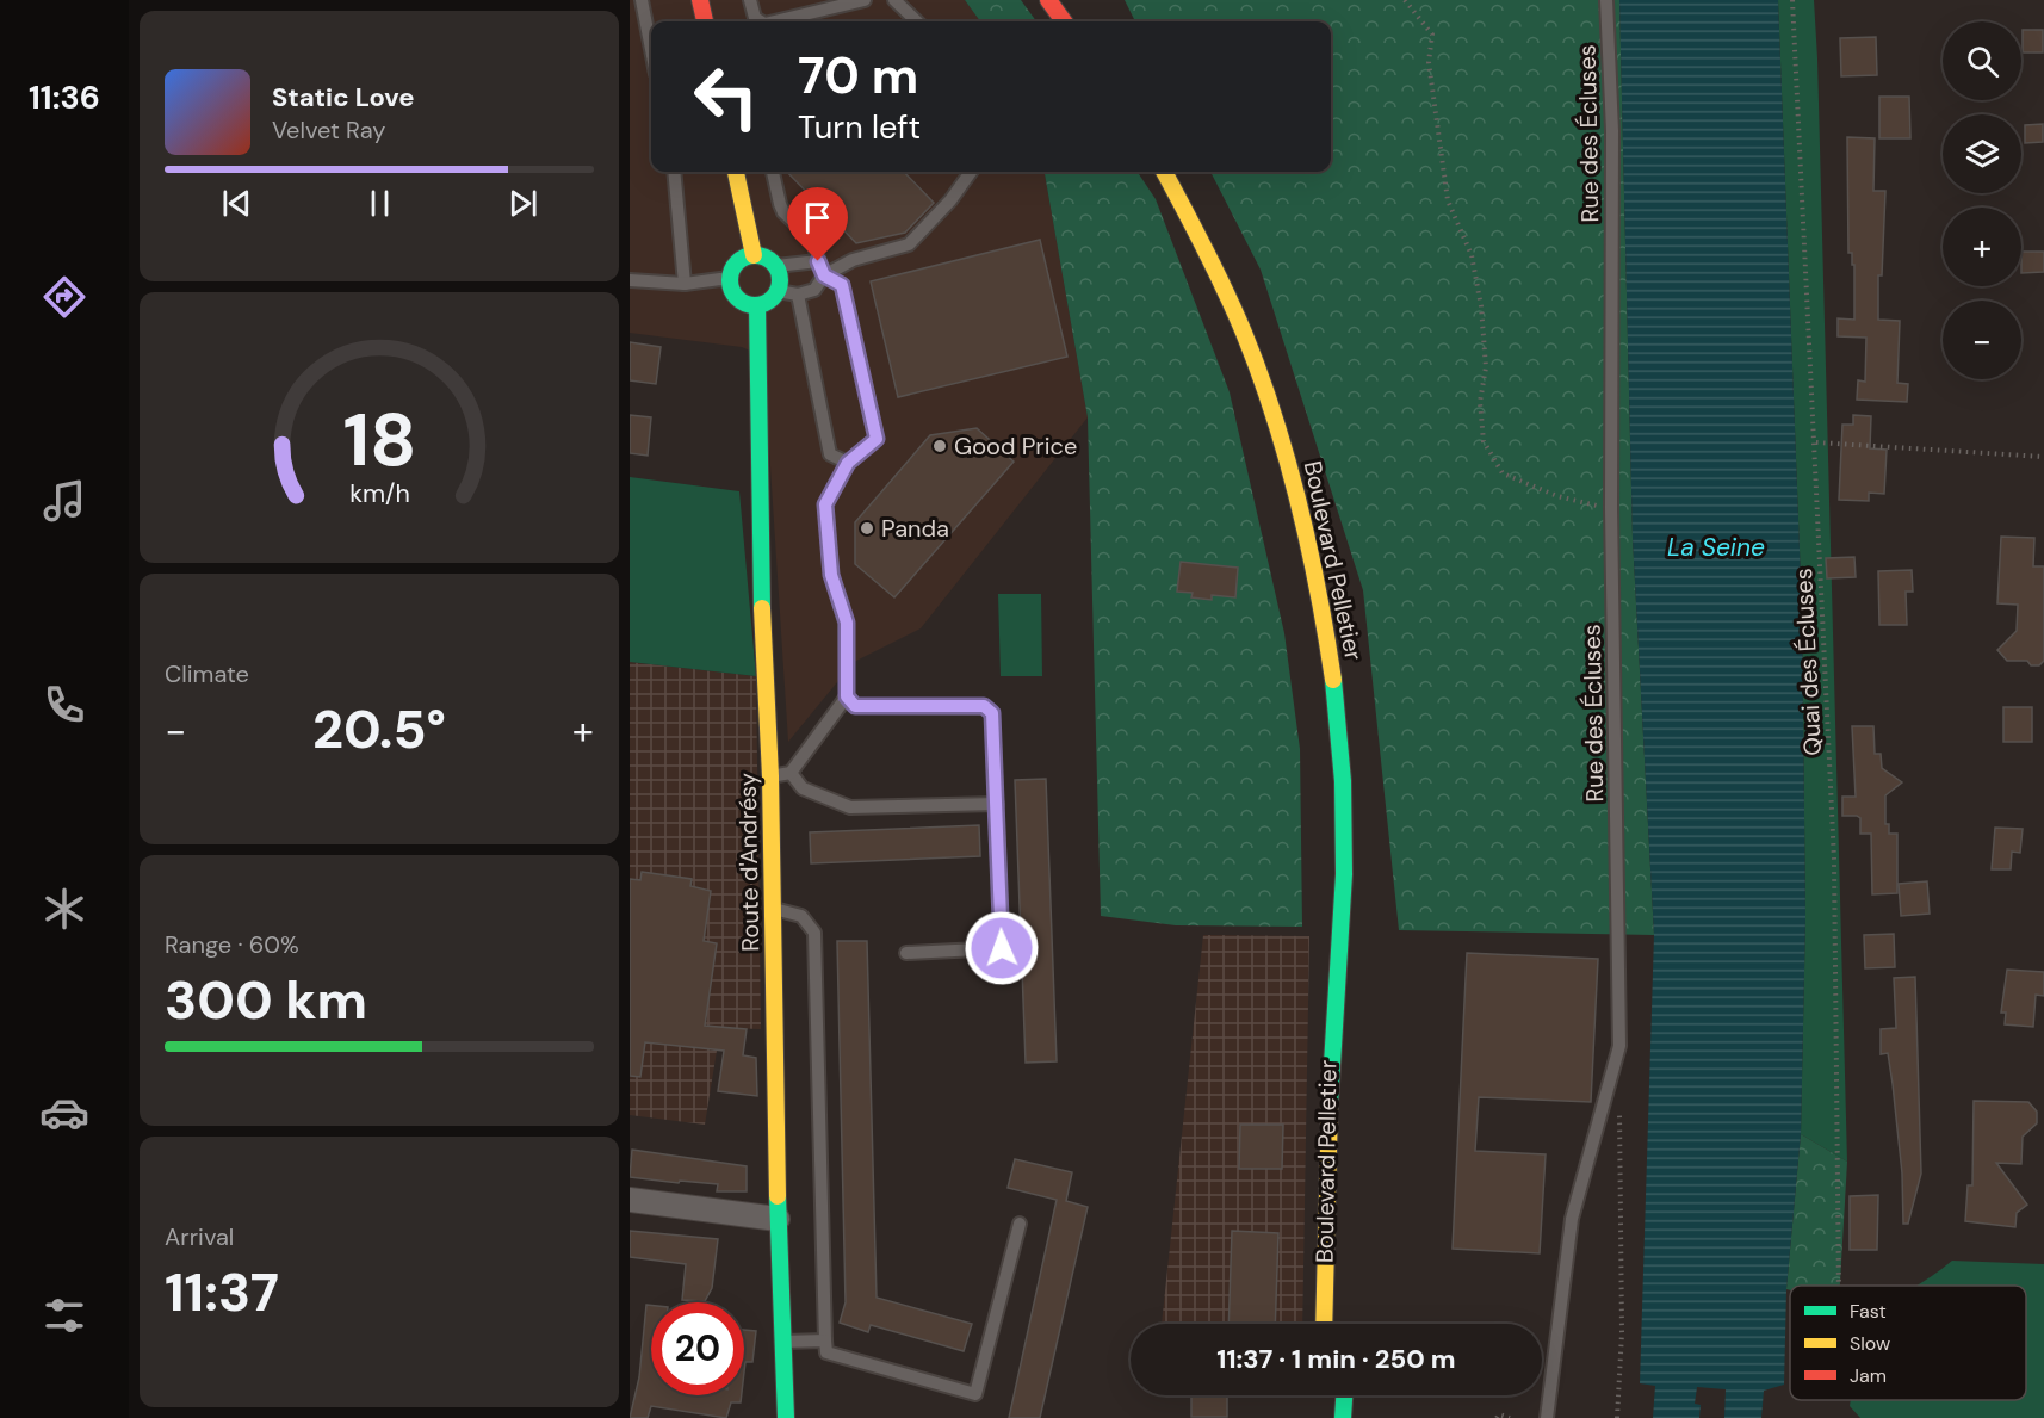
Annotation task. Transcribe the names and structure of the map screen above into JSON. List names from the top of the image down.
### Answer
{
  "streets": {
    "street": ["Boulevard Pelletier", "Route d'Andrésy"],
    "lane": ["Rue des Écluses"],
    "path": ["Quai des Écluses"]
  },
  "water": ["La Seine"],
  "places": ["Good Price", "Panda"],
  "legend": ["Fast", "Slow", "Jam"],
  "page": {
    "tabs": "11:36",
    "map_buttons": ["+", "−"],
    "turn": ["70 m", "Turn left"],
    "song": ["Static Love", "Velvet Ray"],
    "tile": [
      "Climate",
      ["Range · 60%", "300 km"],
      ["Arrival", "11:37"]
    ],
    "heat": ["−", "20.5°", "+"],
    "limit": "20",
    "trip": "11:37 · 1 min · 250 m",
    "gauge": ["18", "km/h"]
  }
}
